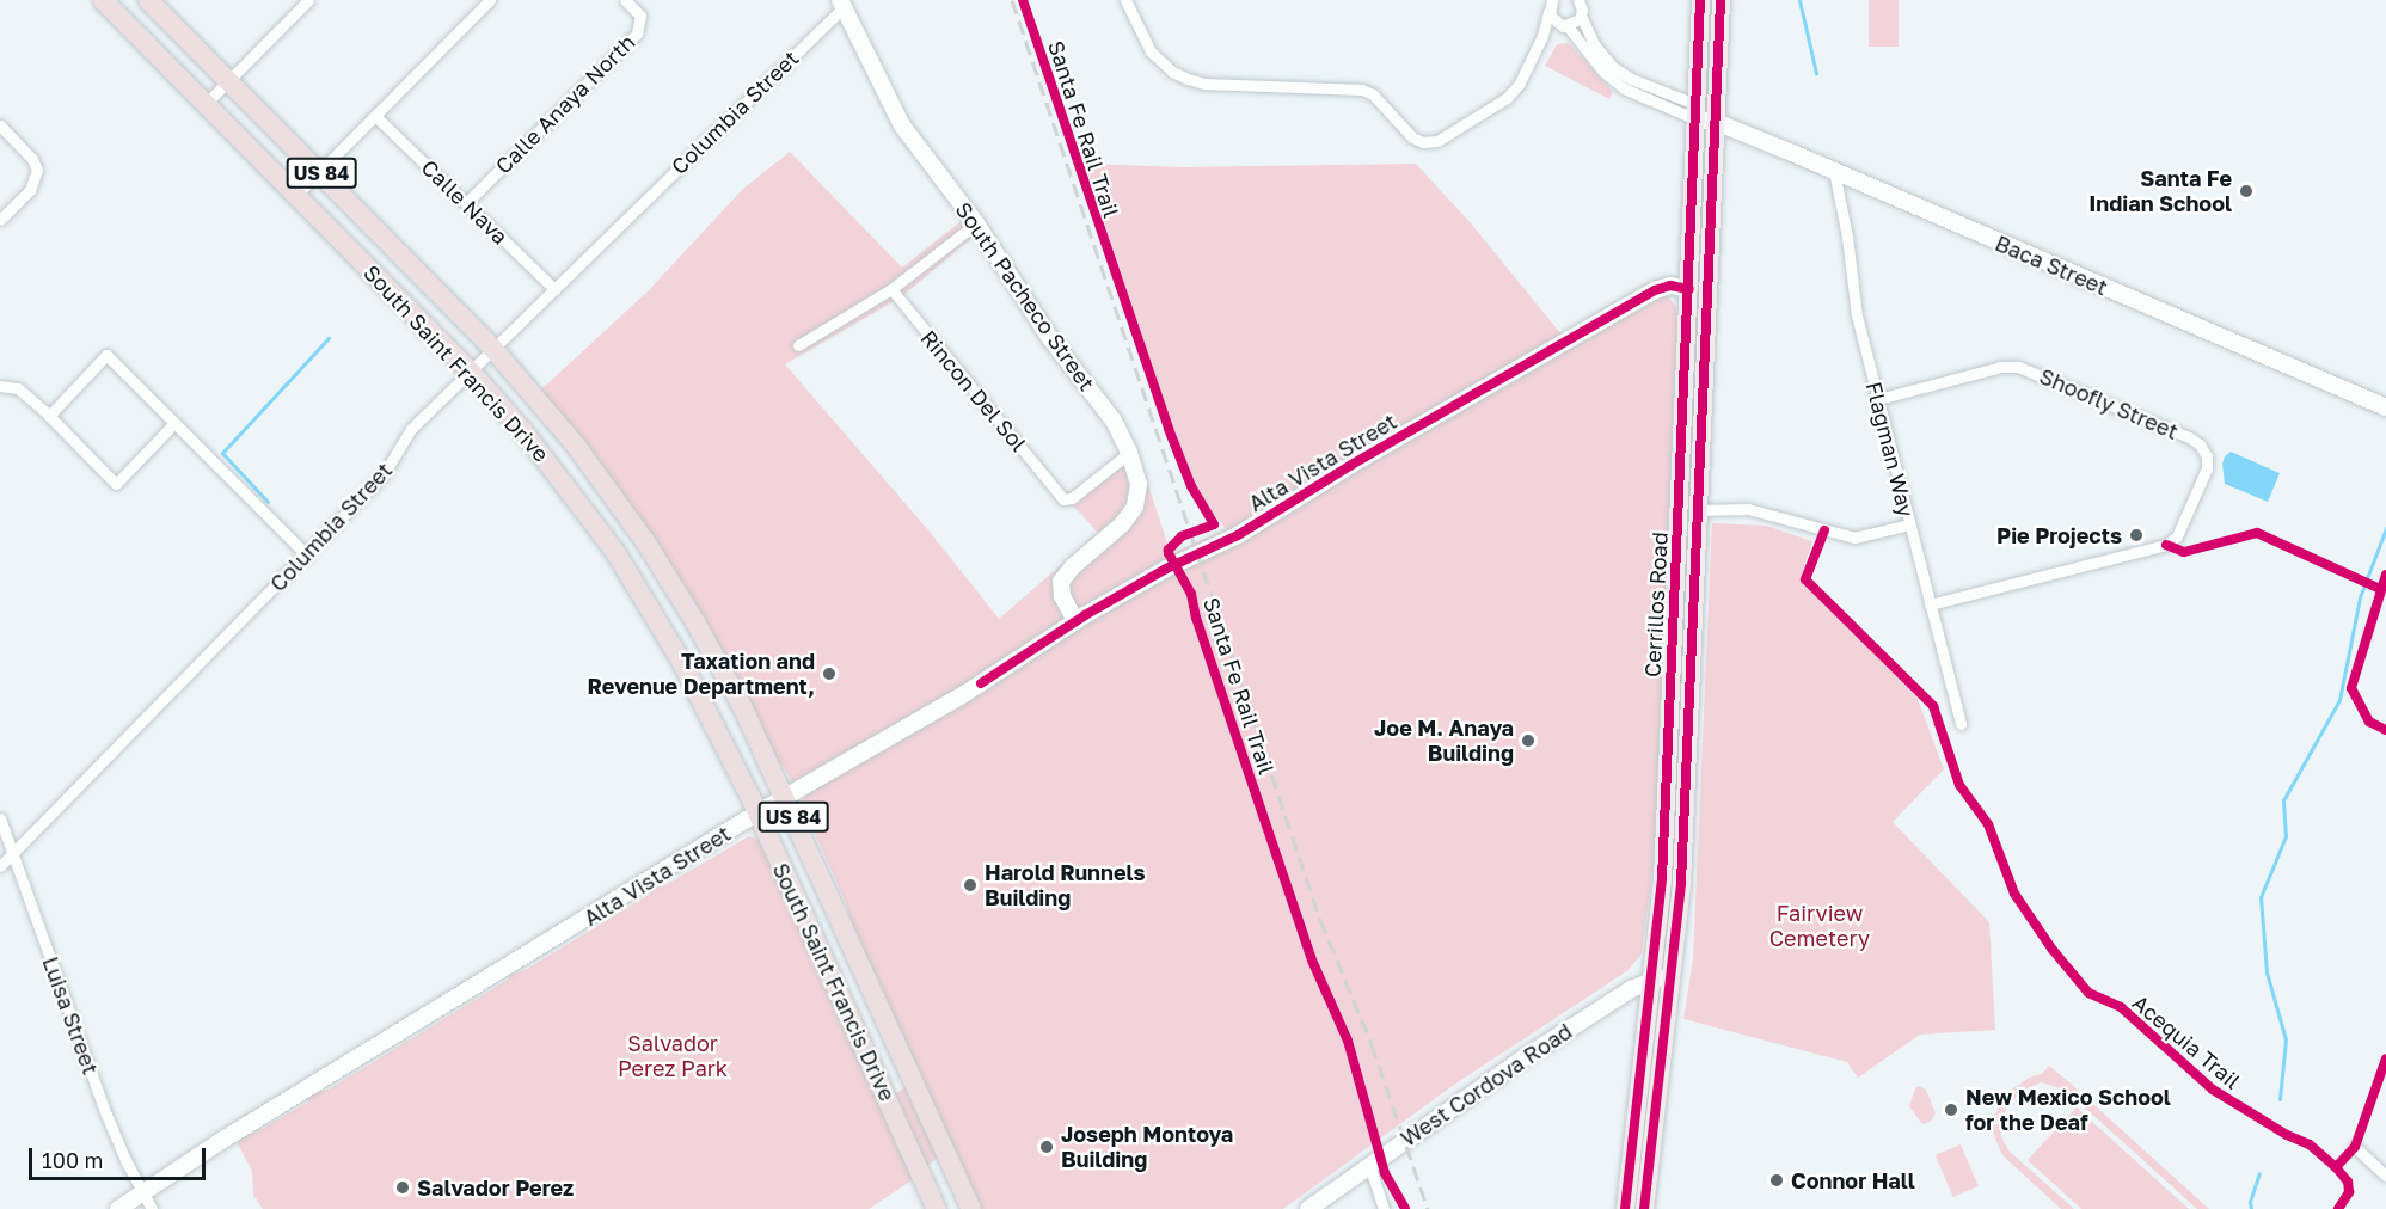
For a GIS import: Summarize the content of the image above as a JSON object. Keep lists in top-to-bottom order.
{
  "streets": {
    "highway": ["US 84", "South Saint Francis Drive"],
    "main road": ["Cerrillos Road"],
    "street": [
      "Calle Anaya North",
      "Columbia Street",
      "Calle Nava",
      "Baca Street",
      "South Pacheco Street",
      "Rincon Del Sol",
      "Shoofly Street",
      "Flagman Way",
      "Alta Vista Street",
      "Luisa Street",
      "West Cordova Road"
    ],
    "cycle path": ["Santa Fe Rail Trail", "Acequia Trail"]
  },
  "crossings": [
    ["Calle Anaya North", "Calle Nava"],
    ["Columbia Street", "Calle Nava"],
    ["Columbia Street", "South Pacheco Street"],
    ["Columbia Street", "South Saint Francis Drive"],
    ["Columbia Street", "Luisa Street"],
    ["Baca Street", "Flagman Way"],
    ["Baca Street", "Cerrillos Road"],
    ["South Pacheco Street", "Rincon Del Sol"],
    ["South Pacheco Street", "Alta Vista Street"],
    ["South Saint Francis Drive", "Alta Vista Street"],
    ["Shoofly Street", "Flagman Way"],
    ["Alta Vista Street", "Cerrillos Road"],
    ["Alta Vista Street", "Luisa Street"],
    ["Cerrillos Road", "West Cordova Road"]
  ],
  "parks": ["Fairview Cemetery", "Salvador Perez Park"],
  "places": [
    "Santa Fe Indian School",
    "Pie Projects",
    "Taxation and Revenue Department,",
    "Joe M. Anaya Building",
    "Harold Runnels Building",
    "New Mexico School for the Deaf",
    "Joseph Montoya Building",
    "Connor Hall",
    "Salvador Perez"
  ],
  "scale_bar": "100 m"
}
